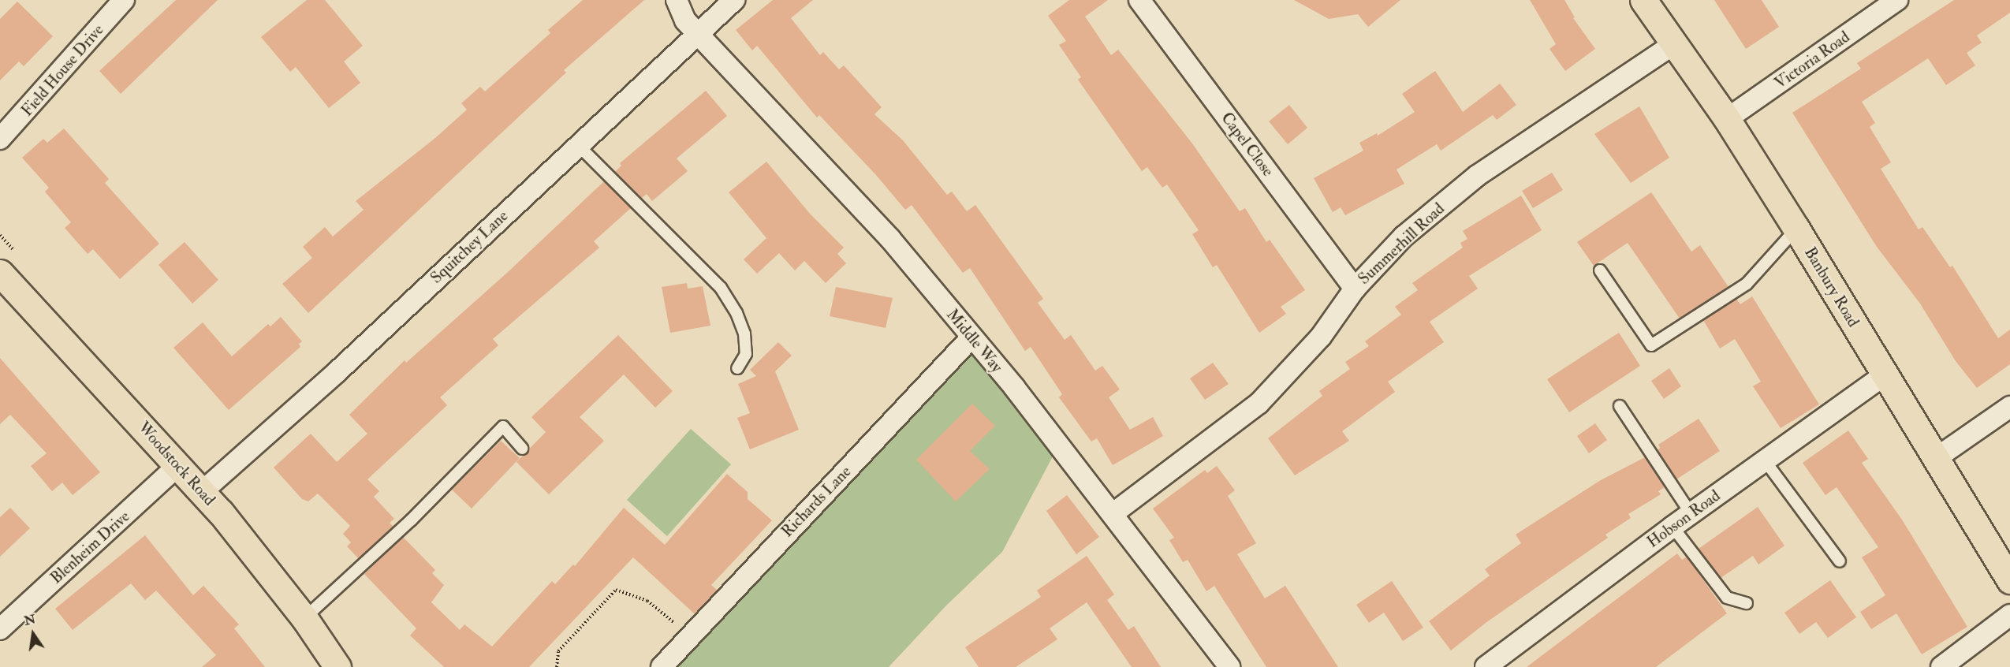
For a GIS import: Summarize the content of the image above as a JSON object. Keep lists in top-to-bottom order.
{
  "streets": {
    "main road": ["Banbury Road", "Woodstock Road"],
    "street": [
      "Victoria Road",
      "Field House Drive",
      "Capel Close",
      "Summerhill Road",
      "Squitchey Lane",
      "Middle Way",
      "Richards Lane",
      "Hobson Road",
      "Blenheim Drive"
    ]
  },
  "crossings": [
    ["Victoria Road", "Banbury Road"],
    ["Capel Close", "Summerhill Road"],
    ["Summerhill Road", "Banbury Road"],
    ["Summerhill Road", "Middle Way"],
    ["Squitchey Lane", "Middle Way"],
    ["Squitchey Lane", "Woodstock Road"],
    ["Banbury Road", "Hobson Road"],
    ["Middle Way", "Richards Lane"],
    ["Woodstock Road", "Blenheim Drive"]
  ],
  "north": "top"
}
